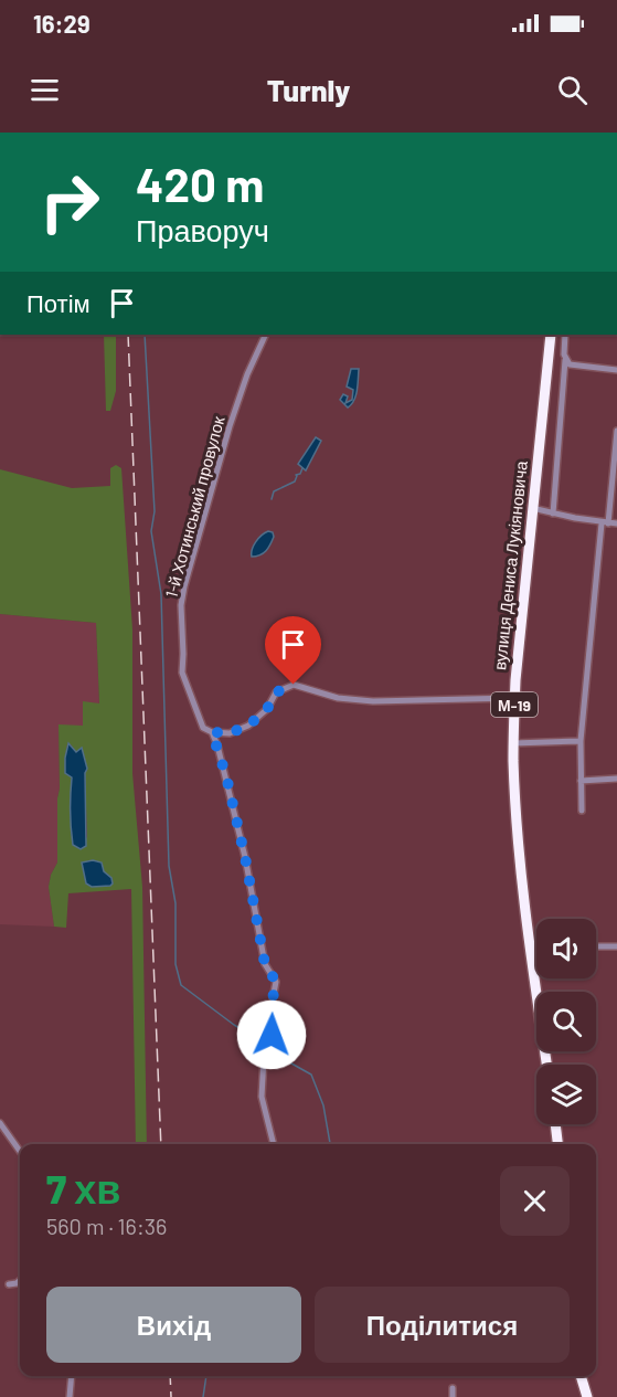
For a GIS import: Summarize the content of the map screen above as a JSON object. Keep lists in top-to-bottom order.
{
  "streets": {
    "highway": ["вулиця Дениса Лукіяновича", "М-19"],
    "street": ["1-й Хотинський провулок"]
  },
  "page": {
    "status": "16:29",
    "header": "Turnly",
    "turn": ["420 m", "Праворуч"],
    "then": "Потім",
    "heading": ["7 хв", "560 m · 16:36"],
    "buttons": ["Вихід", "Поділитися"]
  }
}
